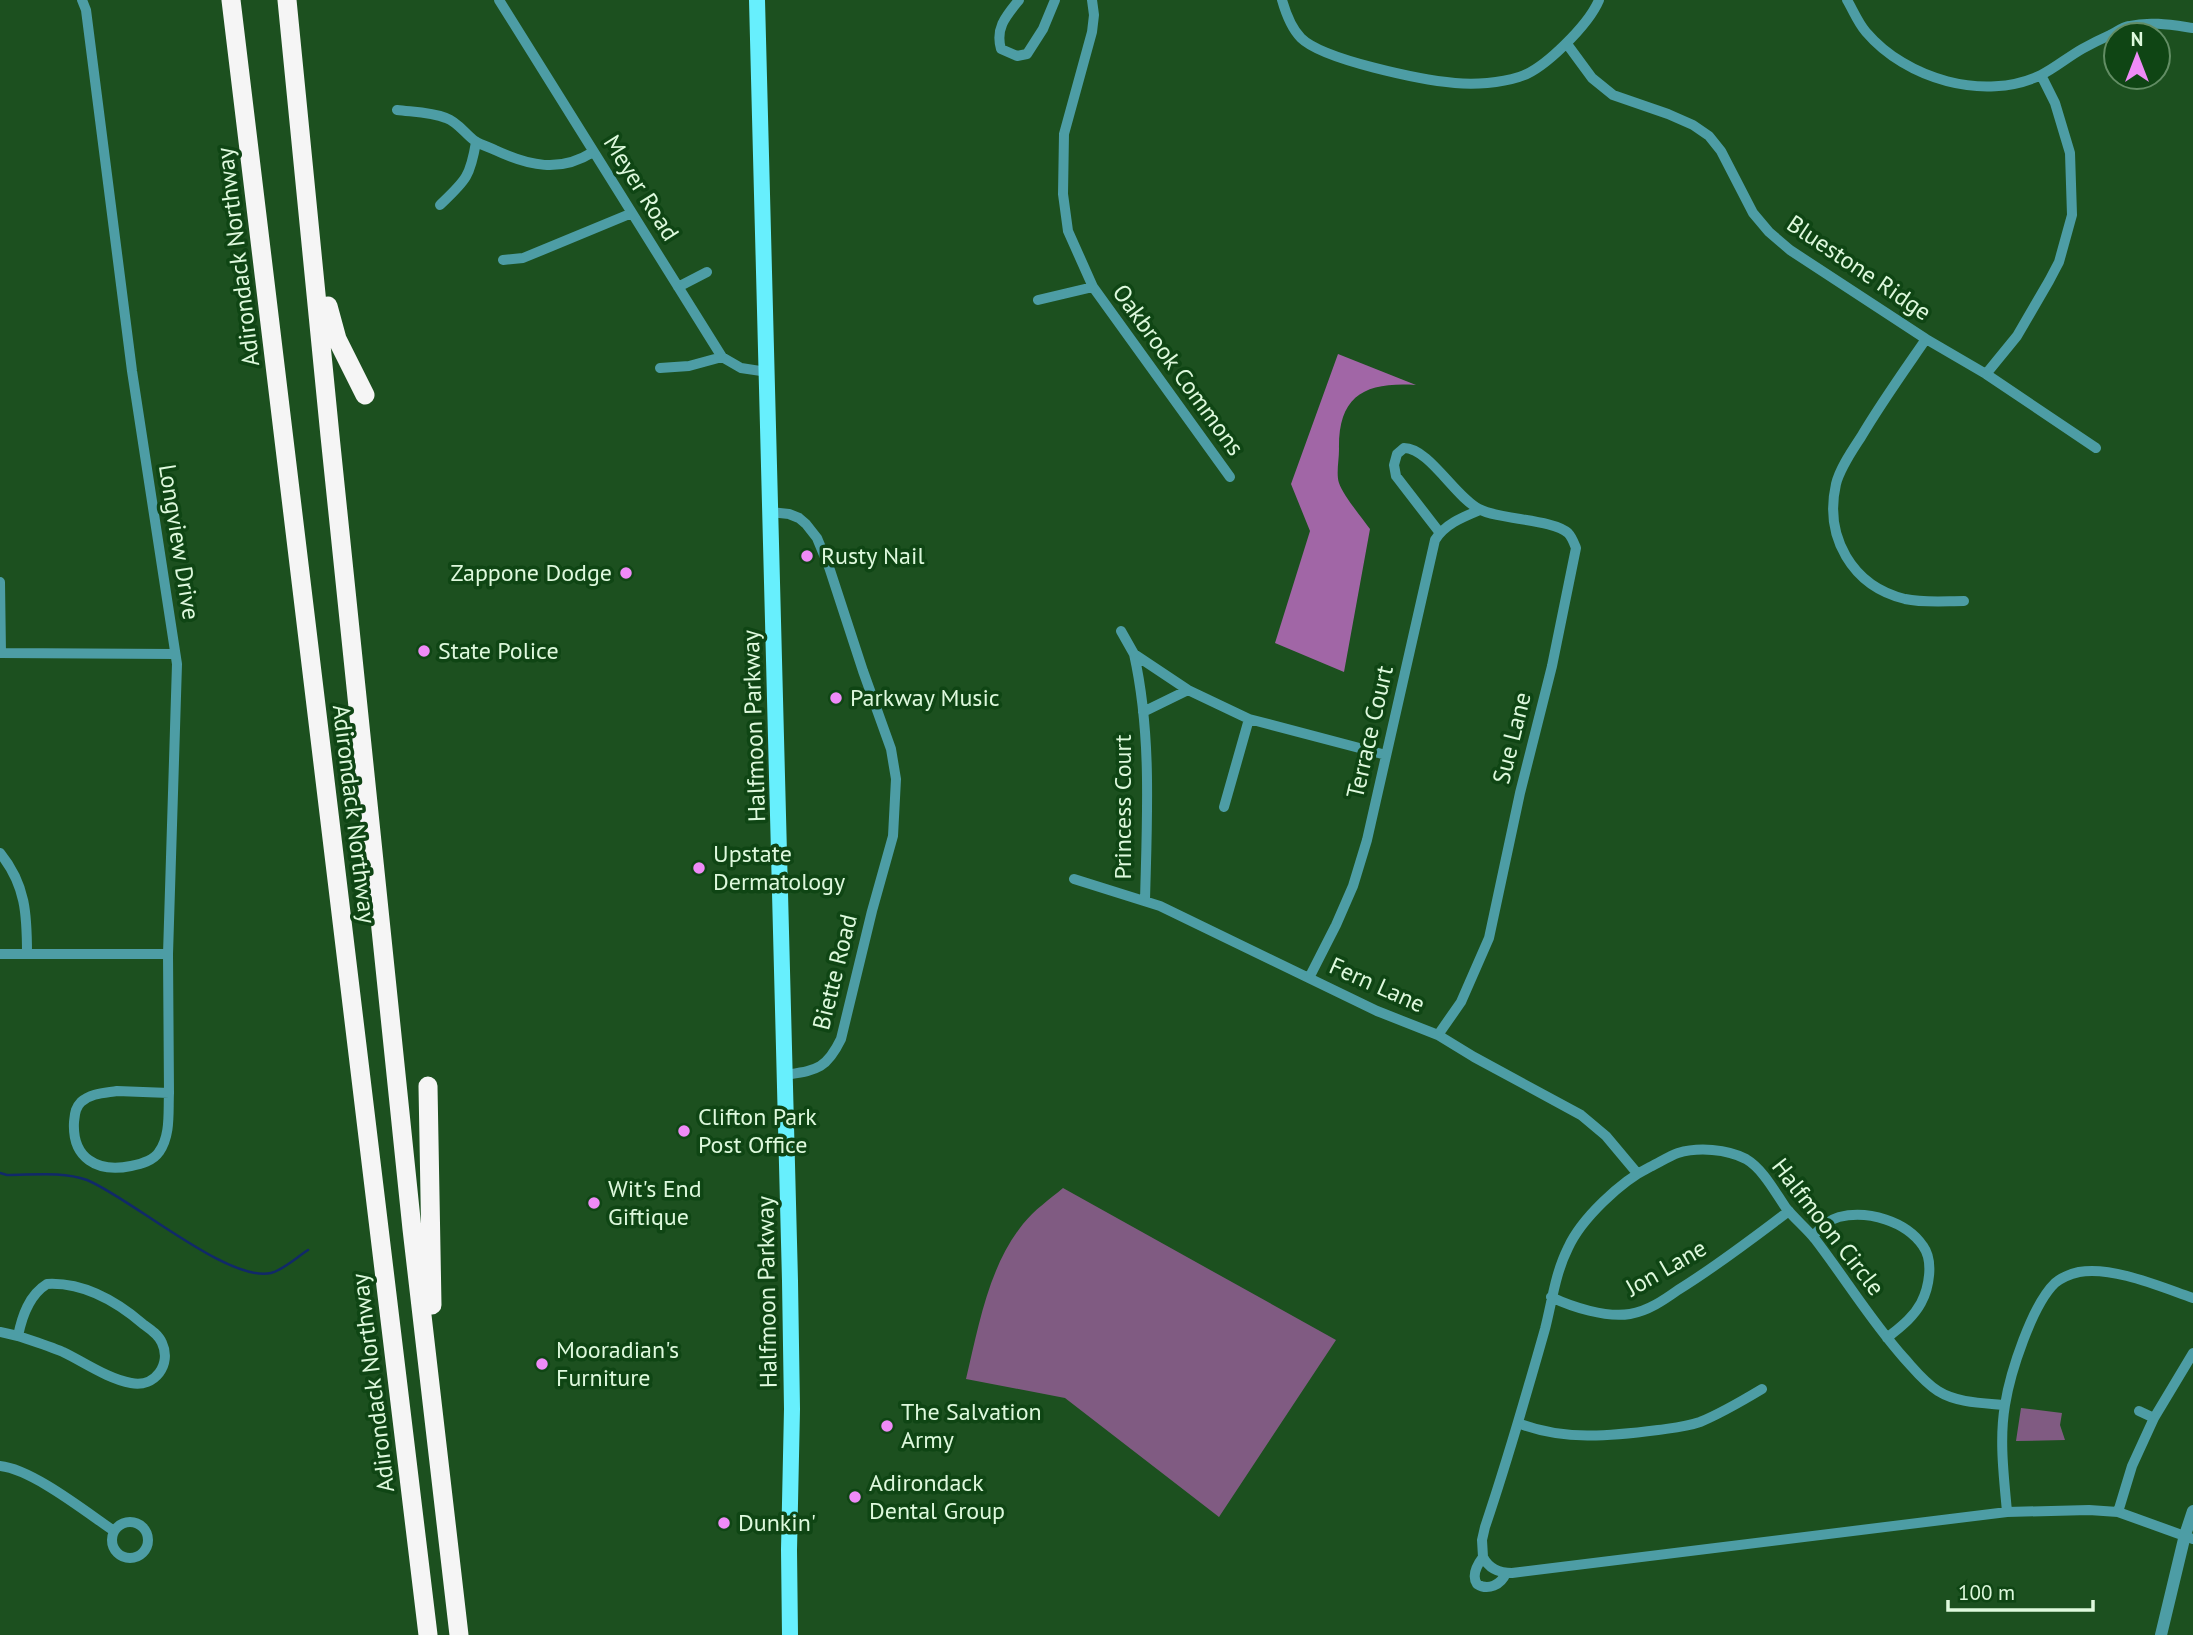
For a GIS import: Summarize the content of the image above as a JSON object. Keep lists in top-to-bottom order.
{
  "streets": {
    "highway": ["Adirondack Northway"],
    "main road": ["Halfmoon Parkway"],
    "street": [
      "Meyer Road",
      "Bluestone Ridge",
      "Oakbrook Commons",
      "Longview Drive",
      "Terrace Court",
      "Sue Lane",
      "Princess Court",
      "Biette Road",
      "Fern Lane",
      "Halfmoon Circle",
      "Jon Lane"
    ]
  },
  "crossings": [
    ["Halfmoon Parkway", "Biette Road"],
    ["Terrace Court", "Princess Court"],
    ["Terrace Court", "Fern Lane"],
    ["Sue Lane", "Fern Lane"],
    ["Princess Court", "Fern Lane"],
    ["Fern Lane", "Halfmoon Circle"],
    ["Halfmoon Circle", "Jon Lane"]
  ],
  "places": [
    "Rusty Nail",
    "Zappone Dodge",
    "State Police",
    "Parkway Music",
    "Upstate Dermatology",
    "Clifton Park Post Office",
    "Wit's End Giftique",
    "Mooradian's Furniture",
    "The Salvation Army",
    "Adirondack Dental Group",
    "Dunkin'"
  ],
  "scale_bar": "100 m",
  "north": "top"
}
